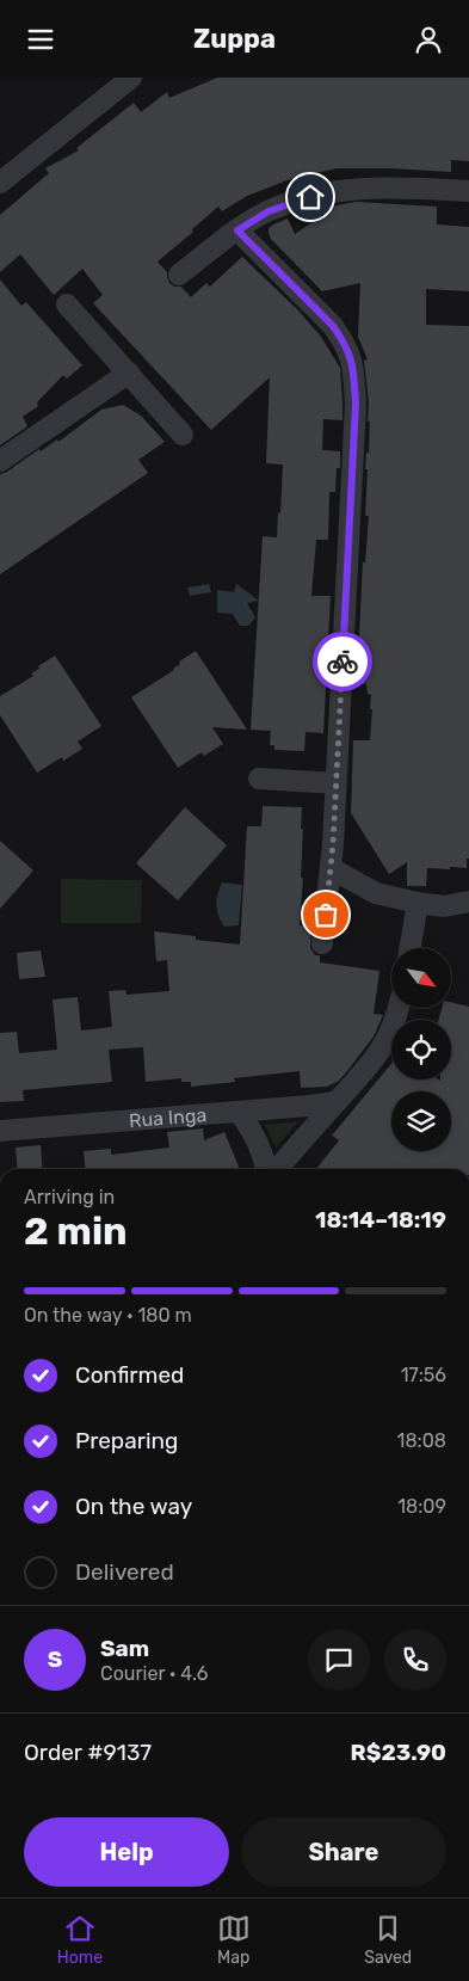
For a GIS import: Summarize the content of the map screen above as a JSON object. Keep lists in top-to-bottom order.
{
  "streets": {
    "street": ["Rua Inga"]
  },
  "north": "bottom right",
  "page": {
    "header": "Zuppa",
    "heading": ["2 min", "Arriving in", "18:14–18:19"],
    "panel": [
      "Sam",
      "Courier · 4.6",
      "Order #9137",
      "R$23.90"
    ],
    "bar": "On the way · 180 m",
    "list": [
      ["Confirmed", "17:56"],
      ["Preparing", "18:08"],
      ["On the way", "18:09"],
      "Delivered"
    ],
    "round": "S",
    "buttons": ["Help", "Share"],
    "tabs": ["Home", "Map", "Saved"]
  }
}
